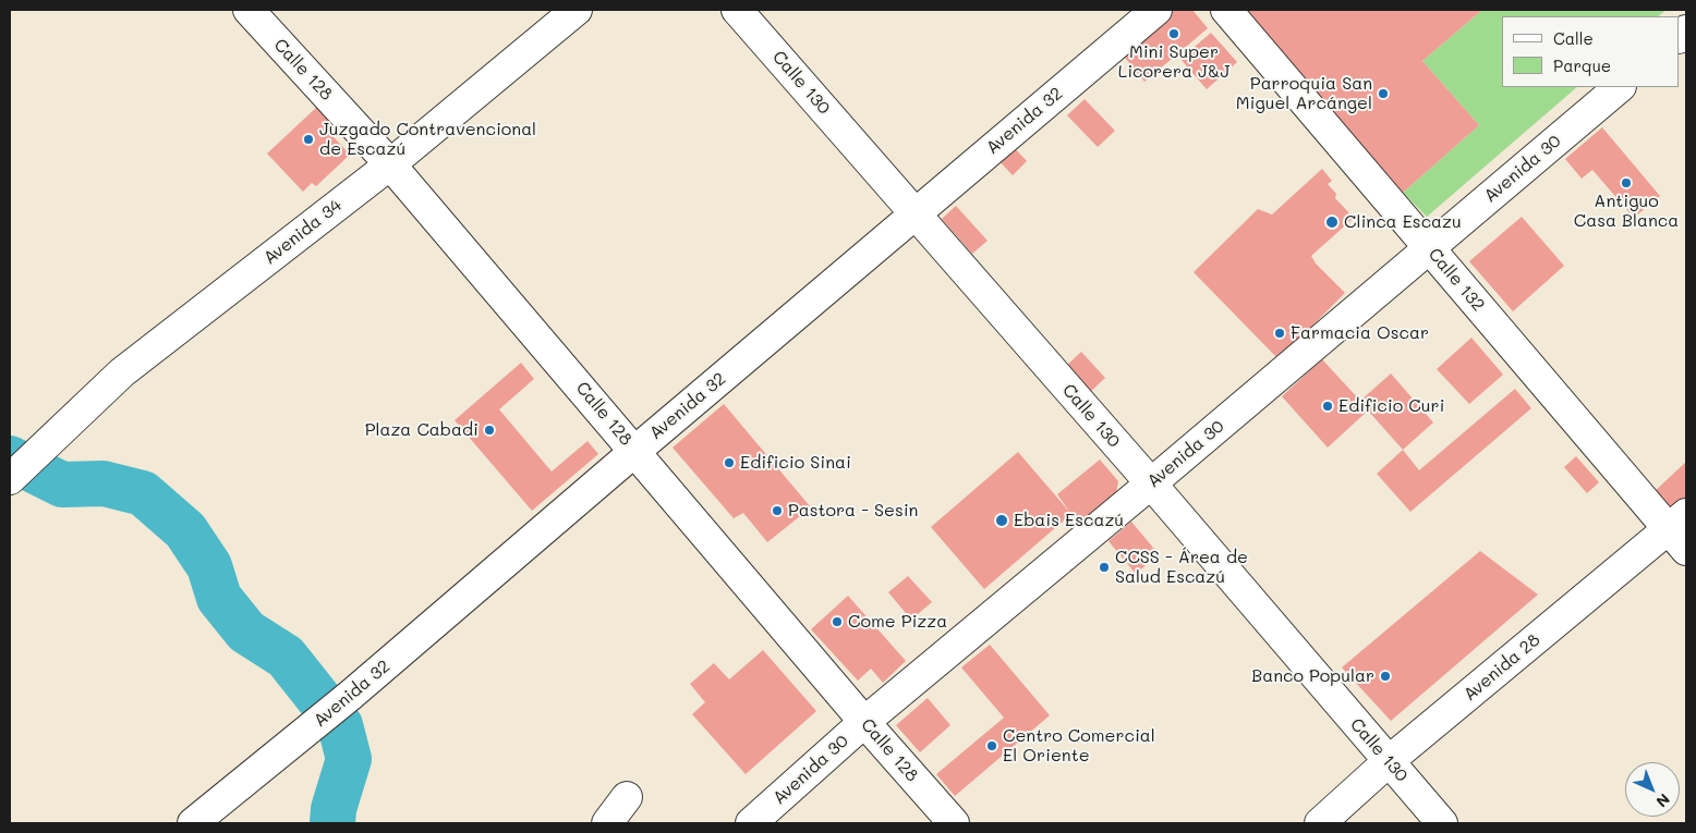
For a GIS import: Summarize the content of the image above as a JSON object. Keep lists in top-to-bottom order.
{
  "streets": {
    "street": [
      "Calle 128",
      "Calle 130",
      "Avenida 32",
      "Avenida 30",
      "Avenida 34",
      "Calle 132",
      "Avenida 28"
    ]
  },
  "crossings": [
    ["Calle 128", "Avenida 32"],
    ["Calle 128", "Avenida 30"],
    ["Calle 128", "Avenida 34"],
    ["Calle 130", "Avenida 32"],
    ["Calle 130", "Avenida 30"],
    ["Calle 130", "Avenida 28"],
    ["Avenida 30", "Calle 132"],
    ["Calle 132", "Avenida 28"]
  ],
  "places": [
    "Mini Super Licorera J&J",
    "Parroquia San Miguel Arcángel",
    "Juzgado Contravencional de Escazú",
    "Antiguo Casa Blanca",
    "Clinca Escazu",
    "Farmacia Oscar",
    "Edificio Curi",
    "Plaza Cabadi",
    "Edificio Sinai",
    "Pastora - Sesin",
    "Ebais Escazú",
    "CCSS - Área de Salud Escazú",
    "Come Pizza",
    "Banco Popular",
    "Centro Comercial El Oriente"
  ],
  "legend": ["Calle", "Parque"],
  "north": "bottom right"
}
